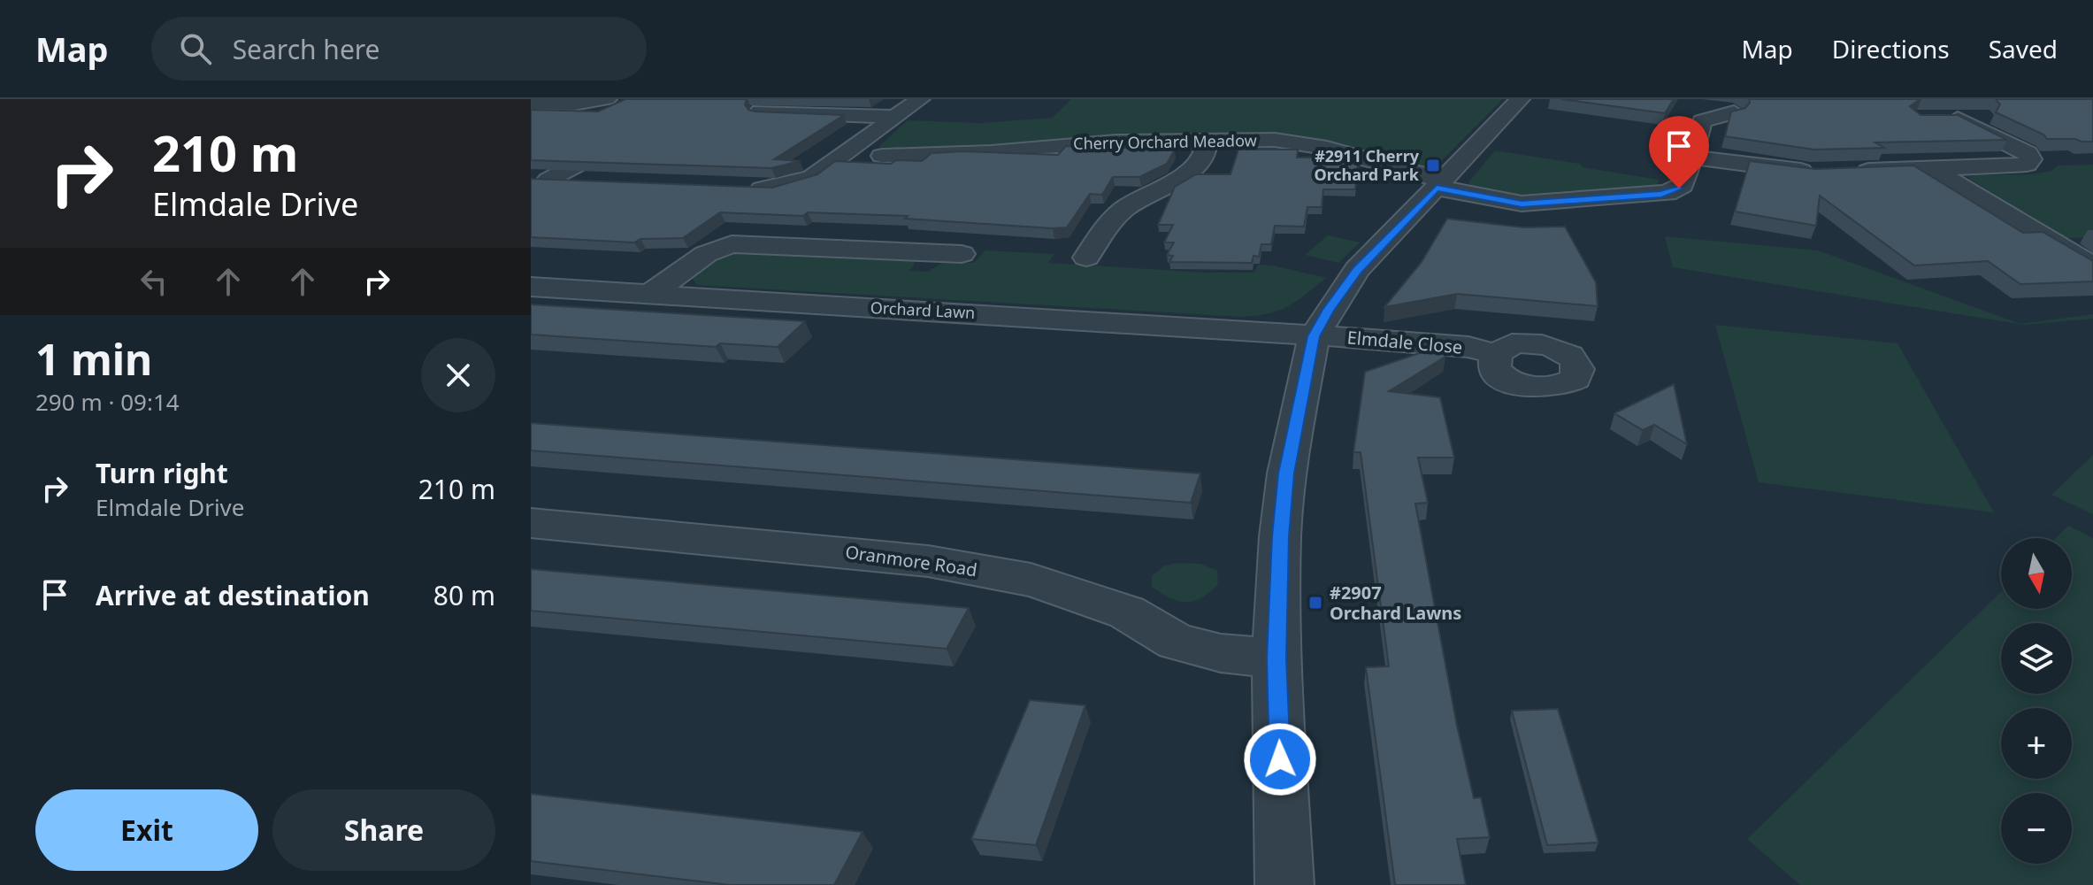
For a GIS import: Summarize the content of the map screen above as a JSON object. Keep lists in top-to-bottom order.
{
  "streets": {
    "street": [
      "Cherry Orchard Meadow",
      "Orchard Lawn",
      "Elmdale Close",
      "Oranmore Road"
    ]
  },
  "crossings": [
    ["Orchard Lawn", "Elmdale Close"]
  ],
  "places": {
    "transit": ["#2911 Cherry Orchard Park", "#2907 Orchard Lawns"]
  },
  "north": "bottom",
  "page": {
    "header": "Map",
    "search": "Search here",
    "nav": ["Map", "Directions", "Saved"],
    "turn": ["210 m", "Elmdale Drive"],
    "heading": ["1 min", "290 m · 09:14"],
    "list": [
      {
        "name": "Turn right",
        "note": "Elmdale Drive",
        "value": "210 m"
      },
      {
        "name": "Arrive at destination",
        "value": "80 m"
      }
    ],
    "map_buttons": ["+", "−"],
    "buttons": ["Exit", "Share"]
  }
}
